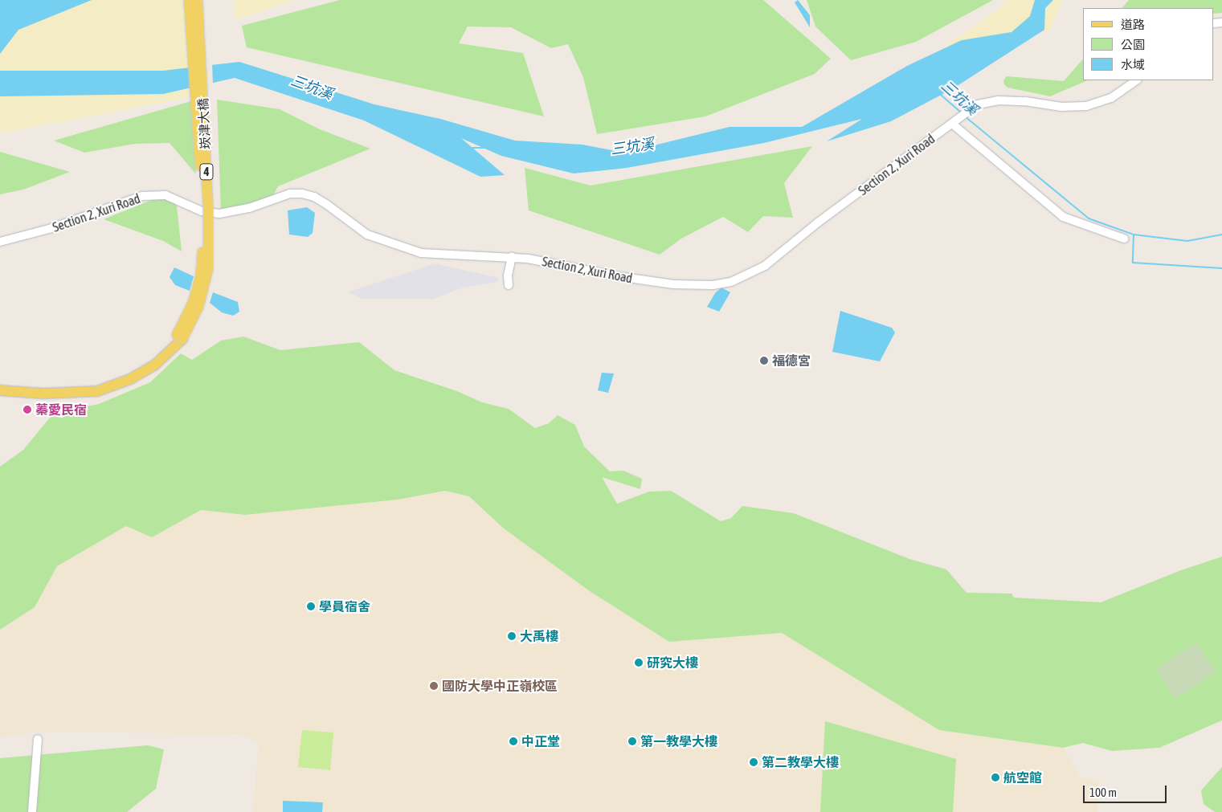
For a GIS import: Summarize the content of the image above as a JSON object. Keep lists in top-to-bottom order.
{
  "streets": {
    "main road": ["崁津大橋", "4"],
    "street": ["Section 2, Xuri Road"]
  },
  "crossings": [
    ["崁津大橋", "4"]
  ],
  "water": ["三坑溪"],
  "places": [
    "福德宮",
    "蓁愛民宿",
    "學員宿舍",
    "大禹樓",
    "研究大樓",
    "國防大學中正嶺校區",
    "中正堂",
    "第一教學大樓",
    "第二教學大樓",
    "航空館"
  ],
  "legend": ["道路", "公園", "水域"],
  "scale_bar": "100 m"
}
